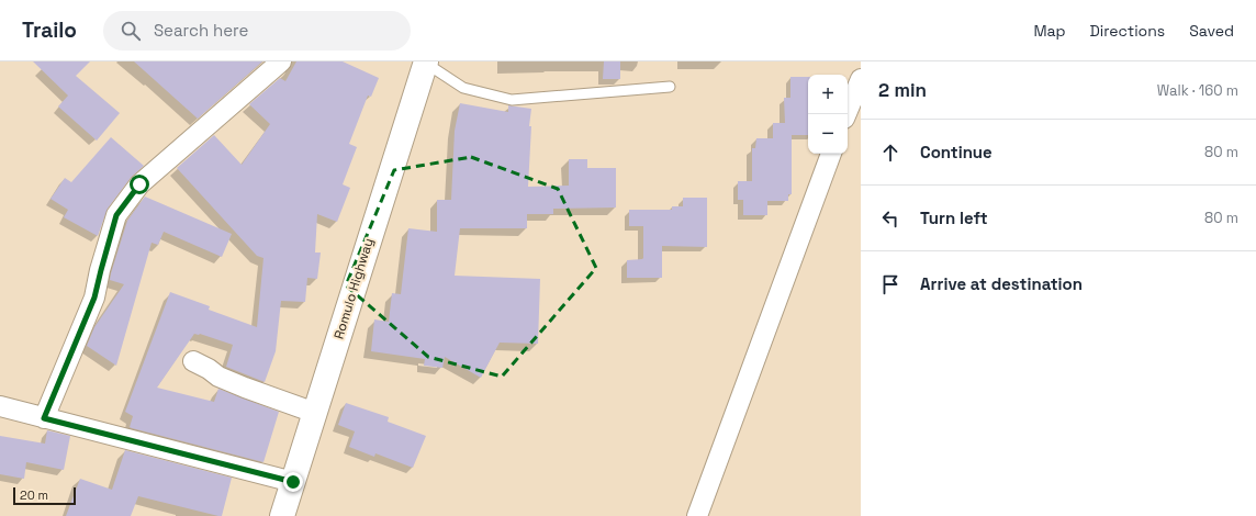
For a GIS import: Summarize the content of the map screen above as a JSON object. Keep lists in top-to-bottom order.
{
  "streets": {
    "highway": ["Romulo Highway"]
  },
  "scale_bar": "20 m",
  "page": {
    "header": "Trailo",
    "search": "Search here",
    "nav": ["Map", "Directions", "Saved"],
    "heading": ["2 min", "Walk · 160 m"],
    "map_buttons": ["+", "−"],
    "list": [
      ["Continue", "80 m"],
      ["Turn left", "80 m"],
      "Arrive at destination"
    ],
    "scale": "20 m"
  }
}
